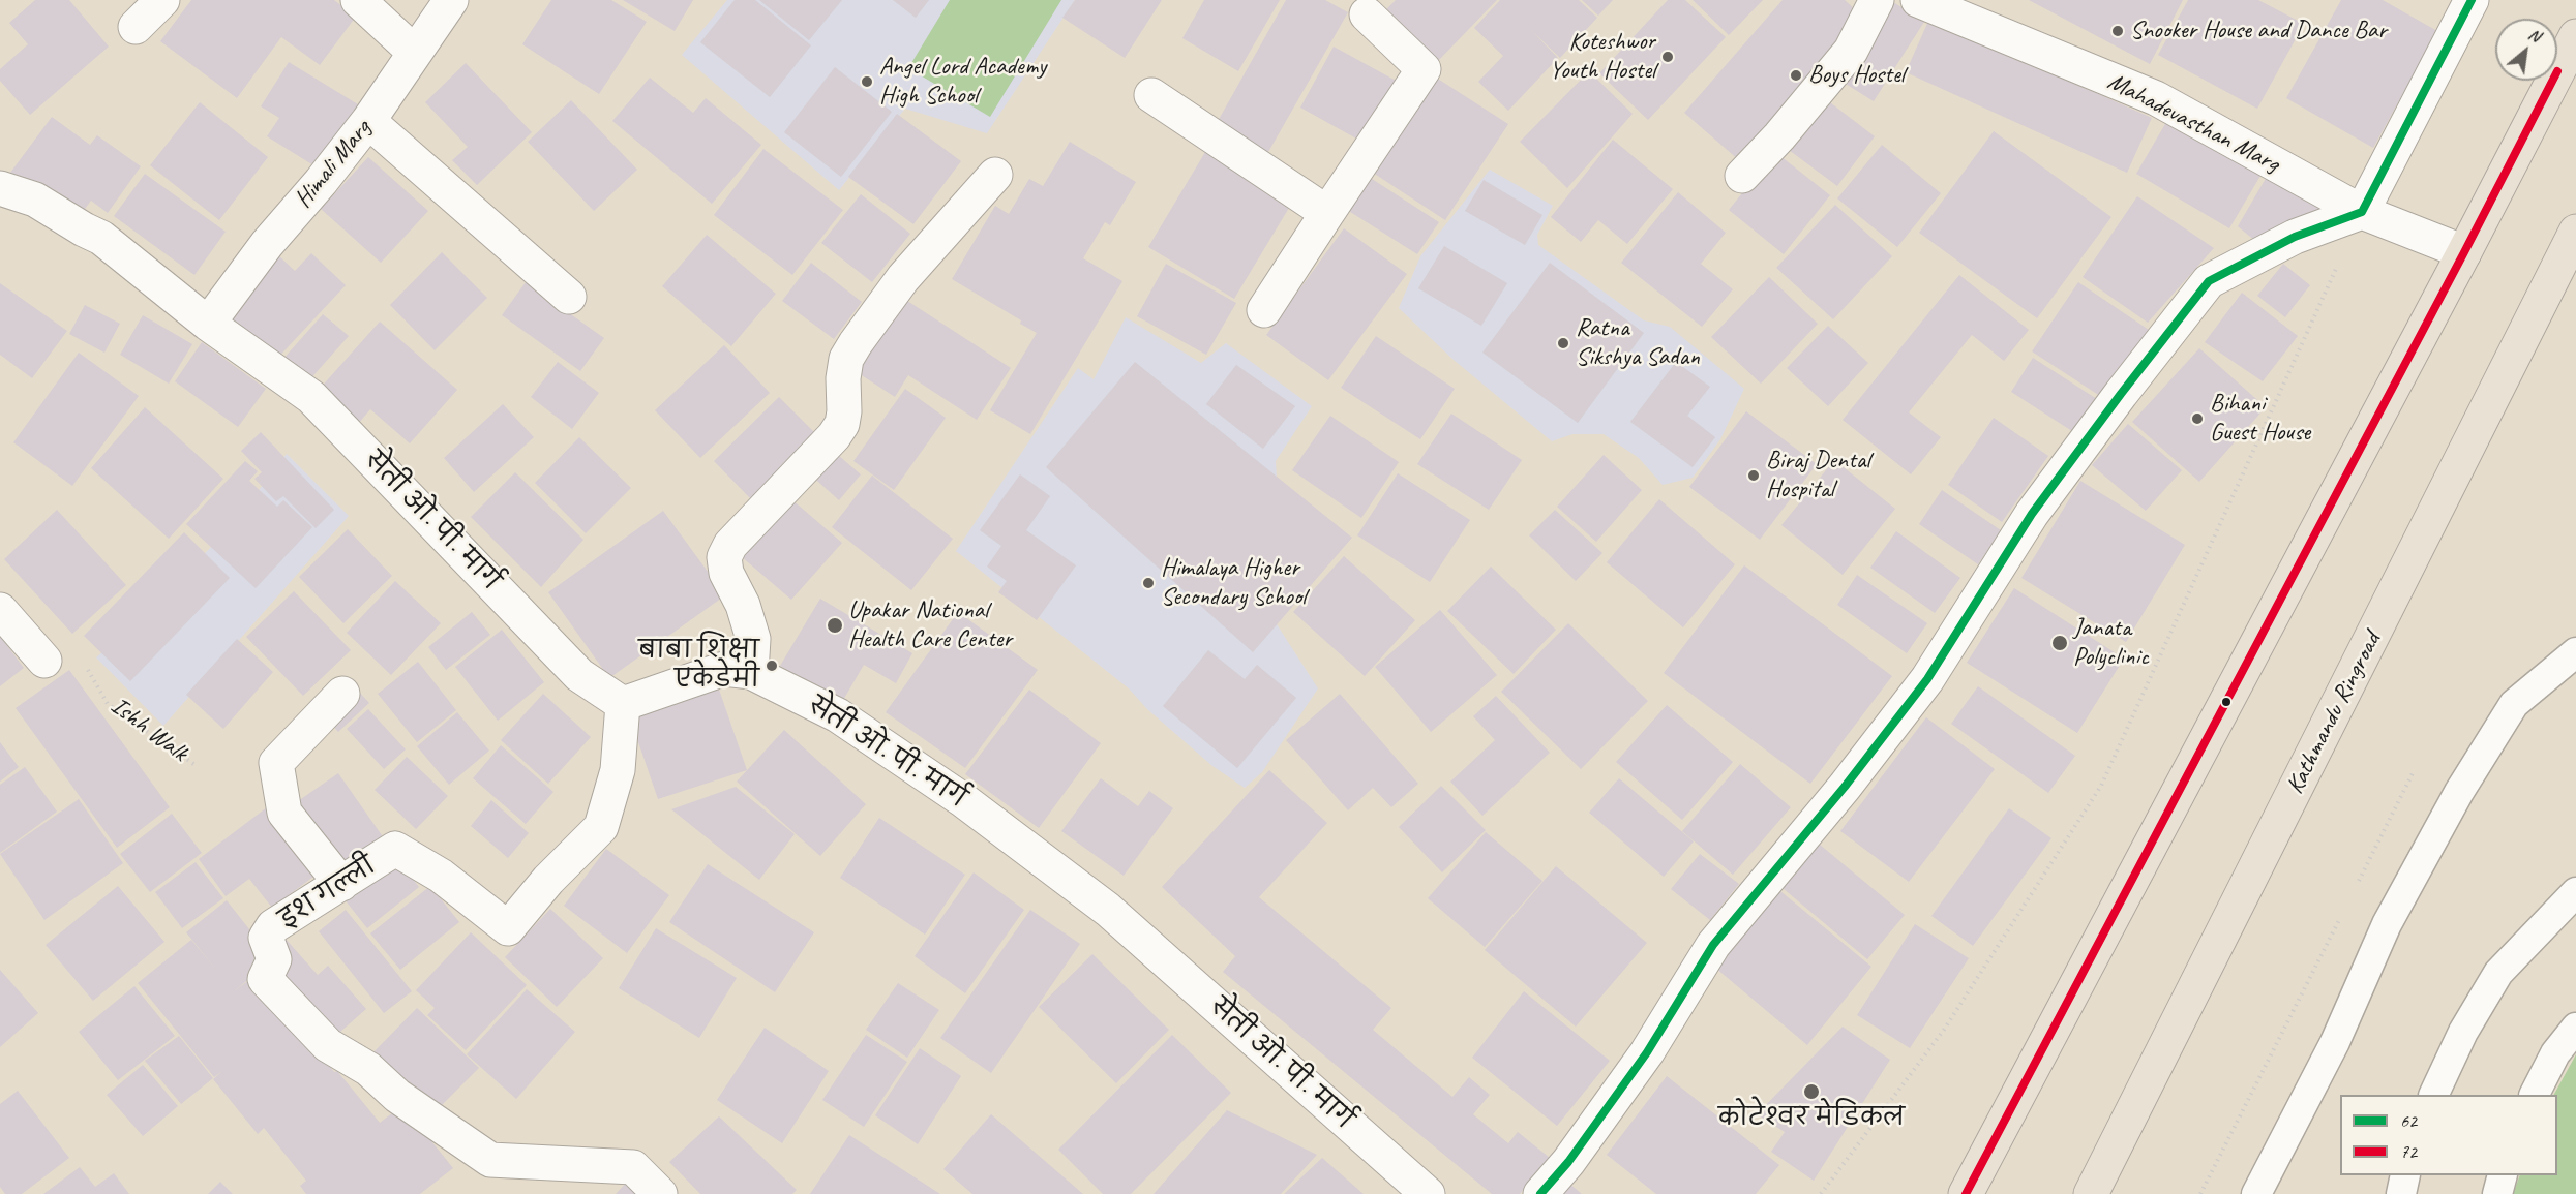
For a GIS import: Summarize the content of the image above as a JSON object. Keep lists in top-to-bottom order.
{
  "streets": {
    "highway": ["Kathmandu Ringroad"],
    "street": [
      "Mahadevasthan Marg",
      "Himali Marg",
      "सेती ओ. पी. मार्ग",
      "इश गल्ली"
    ],
    "path": ["Ishh Walk"]
  },
  "crossings": [
    ["Himali Marg", "सेती ओ. पी. मार्ग"],
    ["सेती ओ. पी. मार्ग", "इश गल्ली"]
  ],
  "places": [
    "Snooker House and Dance Bar",
    "Koteshwor Youth Hostel",
    "Boys Hostel",
    "Angel Lord Academy High School",
    "Ratna Sikshya Sadan",
    "Bihani Guest House",
    "Biraj Dental Hospital",
    "Himalaya Higher Secondary School",
    "Upakar National Health Care Center",
    "Janata Polyclinic",
    "बाबा शिक्षा एकेडेमी",
    "कोटेश्वर मेडिकल"
  ],
  "lines": ["transit line 62", "transit line 72"],
  "legend": ["62", "72"],
  "north": "top right"
}
